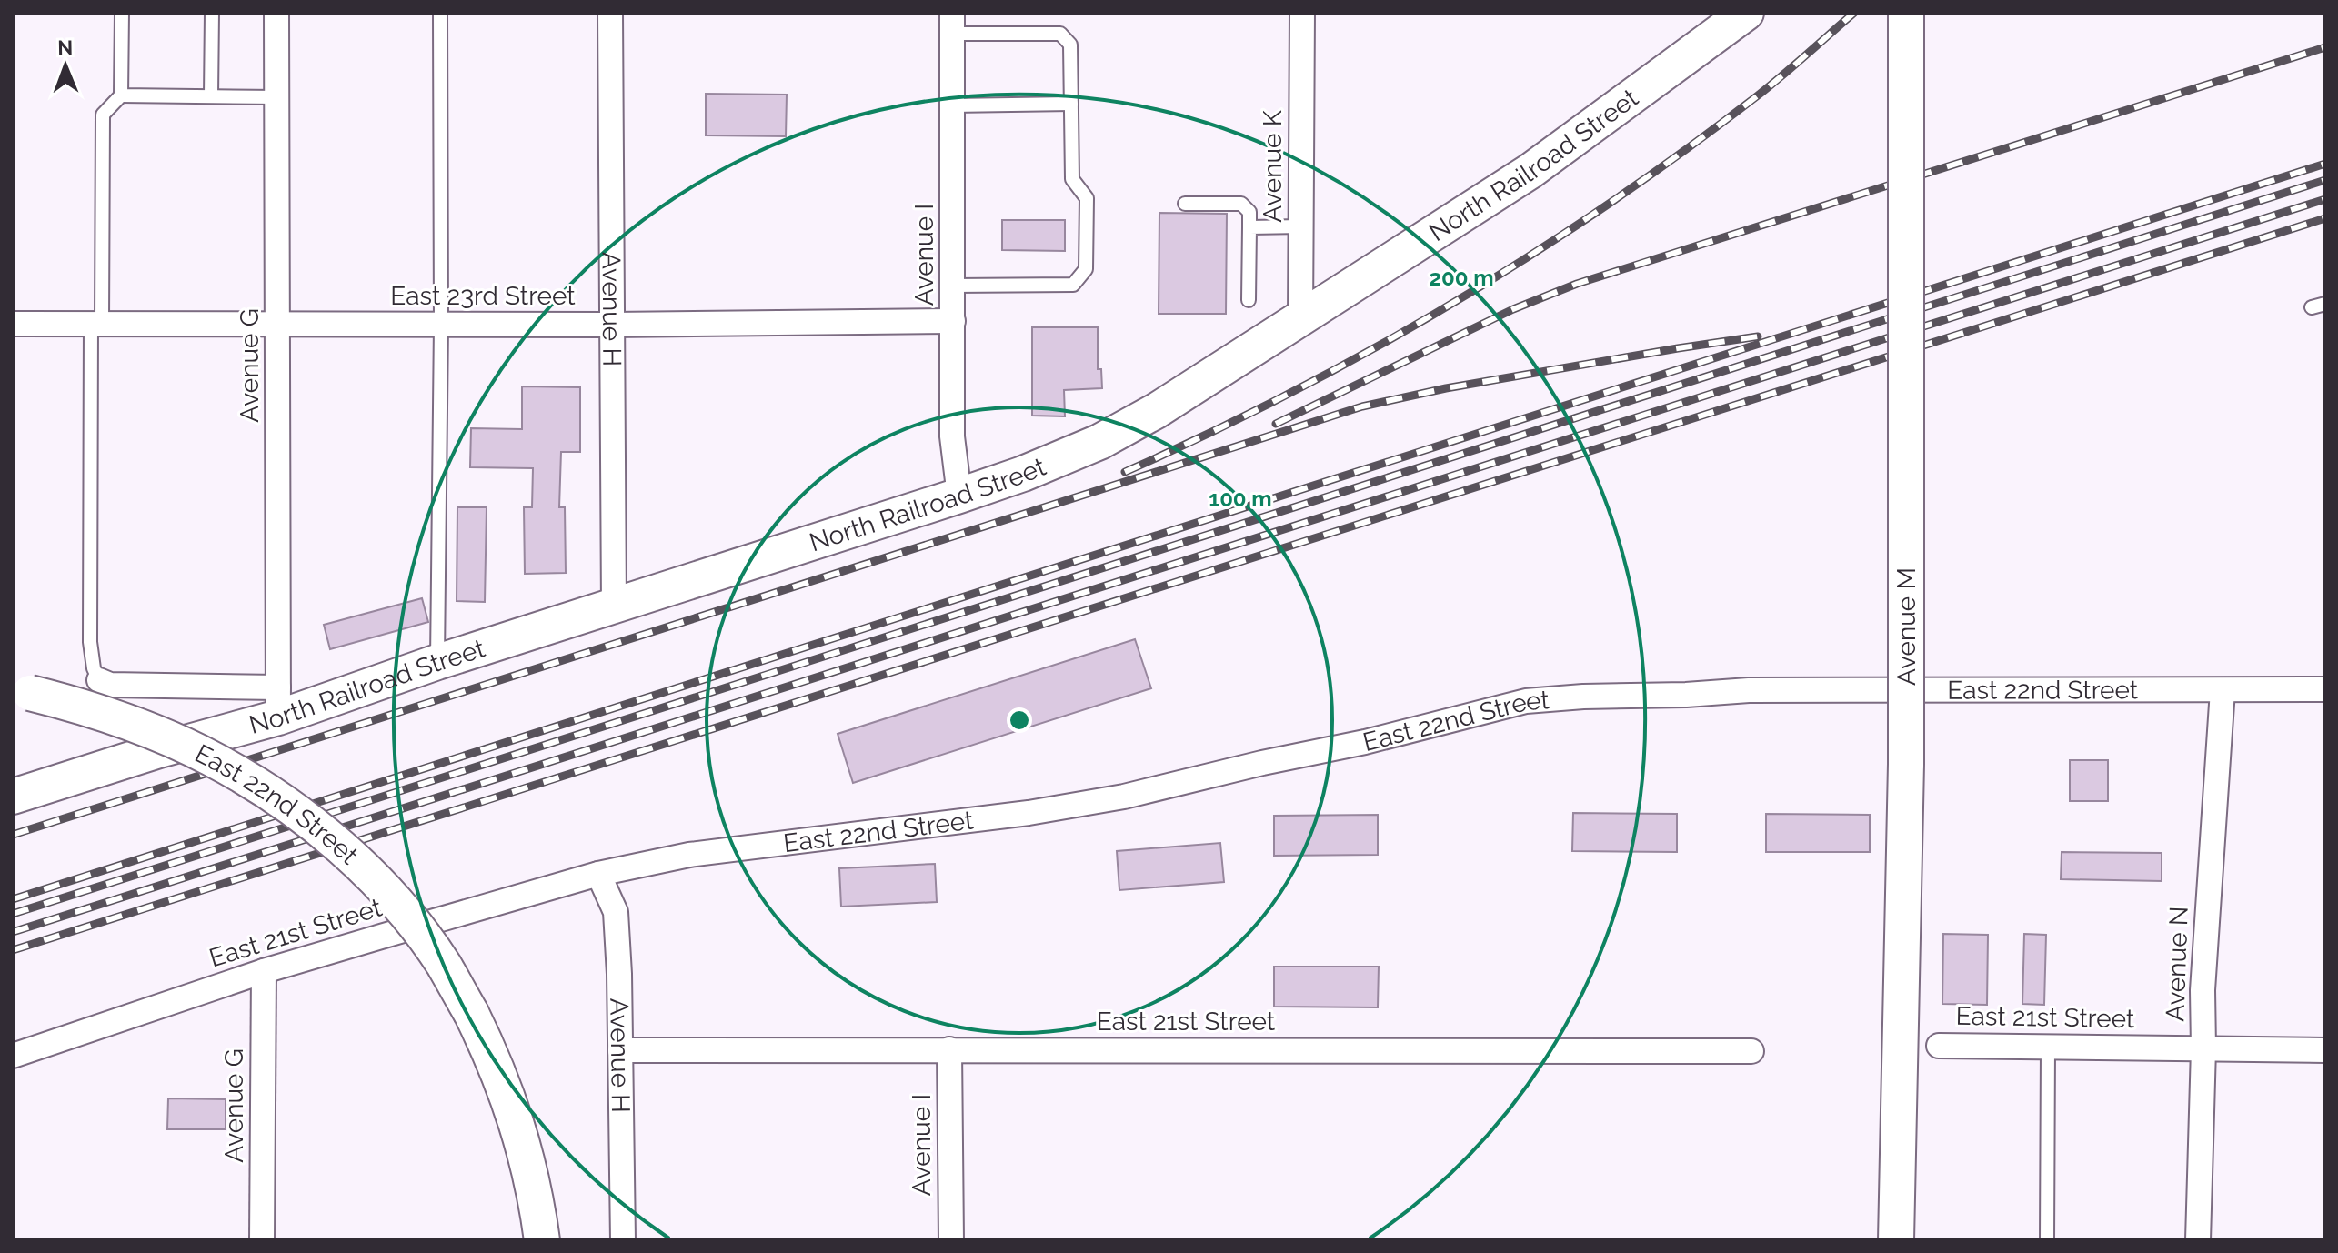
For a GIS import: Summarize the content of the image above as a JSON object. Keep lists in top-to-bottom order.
{
  "streets": {
    "main road": ["North Railroad Street", "Avenue M", "East 22nd Street"],
    "street": [
      "Avenue K",
      "Avenue I",
      "East 23rd Street",
      "Avenue H",
      "Avenue G",
      "East 21st Street",
      "Avenue N"
    ]
  },
  "crossings": [
    ["North Railroad Street", "Avenue K"],
    ["North Railroad Street", "Avenue I"],
    ["North Railroad Street", "Avenue H"],
    ["North Railroad Street", "Avenue G"],
    ["Avenue I", "East 23rd Street"],
    ["Avenue I", "East 21st Street"],
    ["East 23rd Street", "Avenue H"],
    ["East 23rd Street", "Avenue G"],
    ["Avenue H", "East 22nd Street"],
    ["Avenue H", "East 21st Street"],
    ["Avenue G", "East 21st Street"],
    ["East 22nd Street", "East 21st Street"],
    ["East 22nd Street", "Avenue N"],
    ["East 21st Street", "Avenue N"]
  ],
  "north": "top",
  "rings": ["200 m", "100 m"]
}
